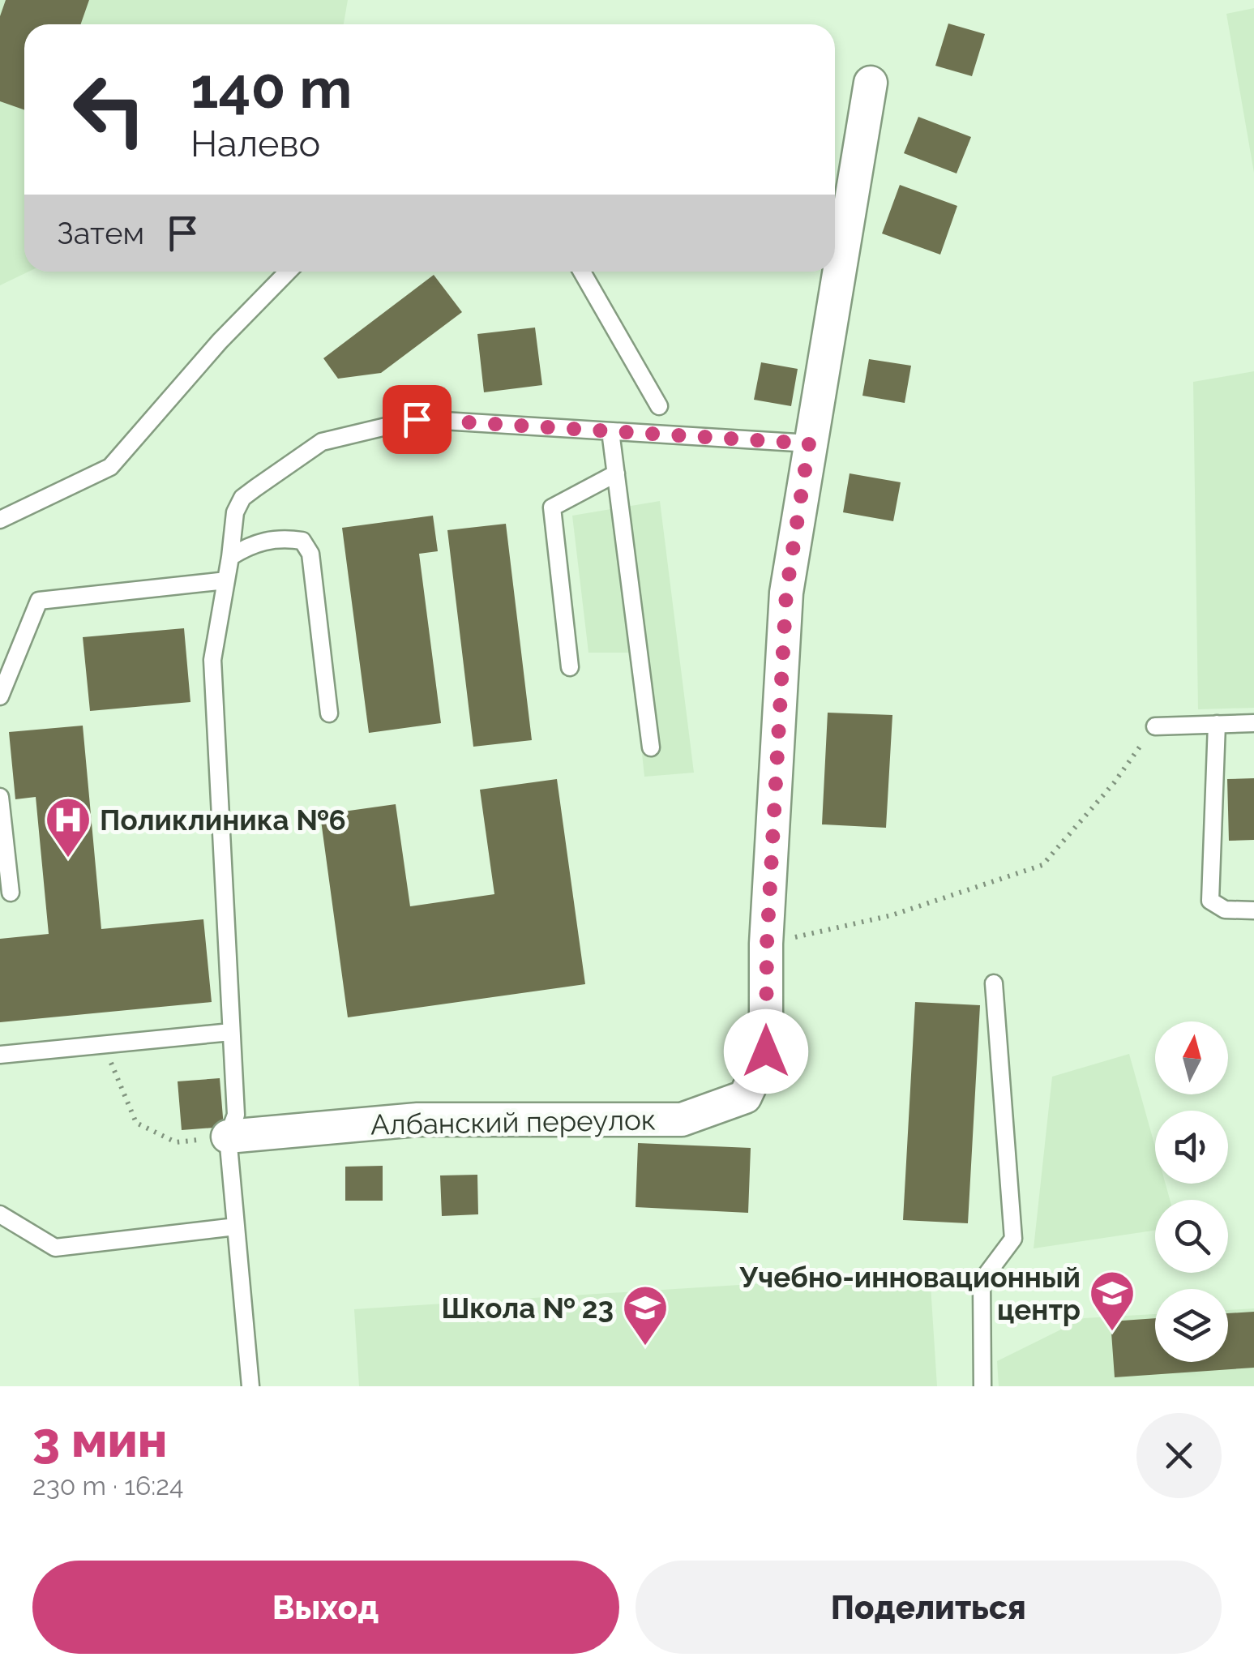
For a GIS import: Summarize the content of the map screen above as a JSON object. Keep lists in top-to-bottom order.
{
  "streets": {
    "street": ["Албанский переулок"]
  },
  "places": {
    "hospital": ["Поликлиника №6"],
    "school or university": ["Учебно-инновационный центр", "Школа № 23"]
  },
  "north": "top",
  "page": {
    "turn": ["140 m", "Налево"],
    "then": "Затем",
    "heading": ["3 мин", "230 m · 16:24"],
    "buttons": ["Выход", "Поделиться"]
  }
}
